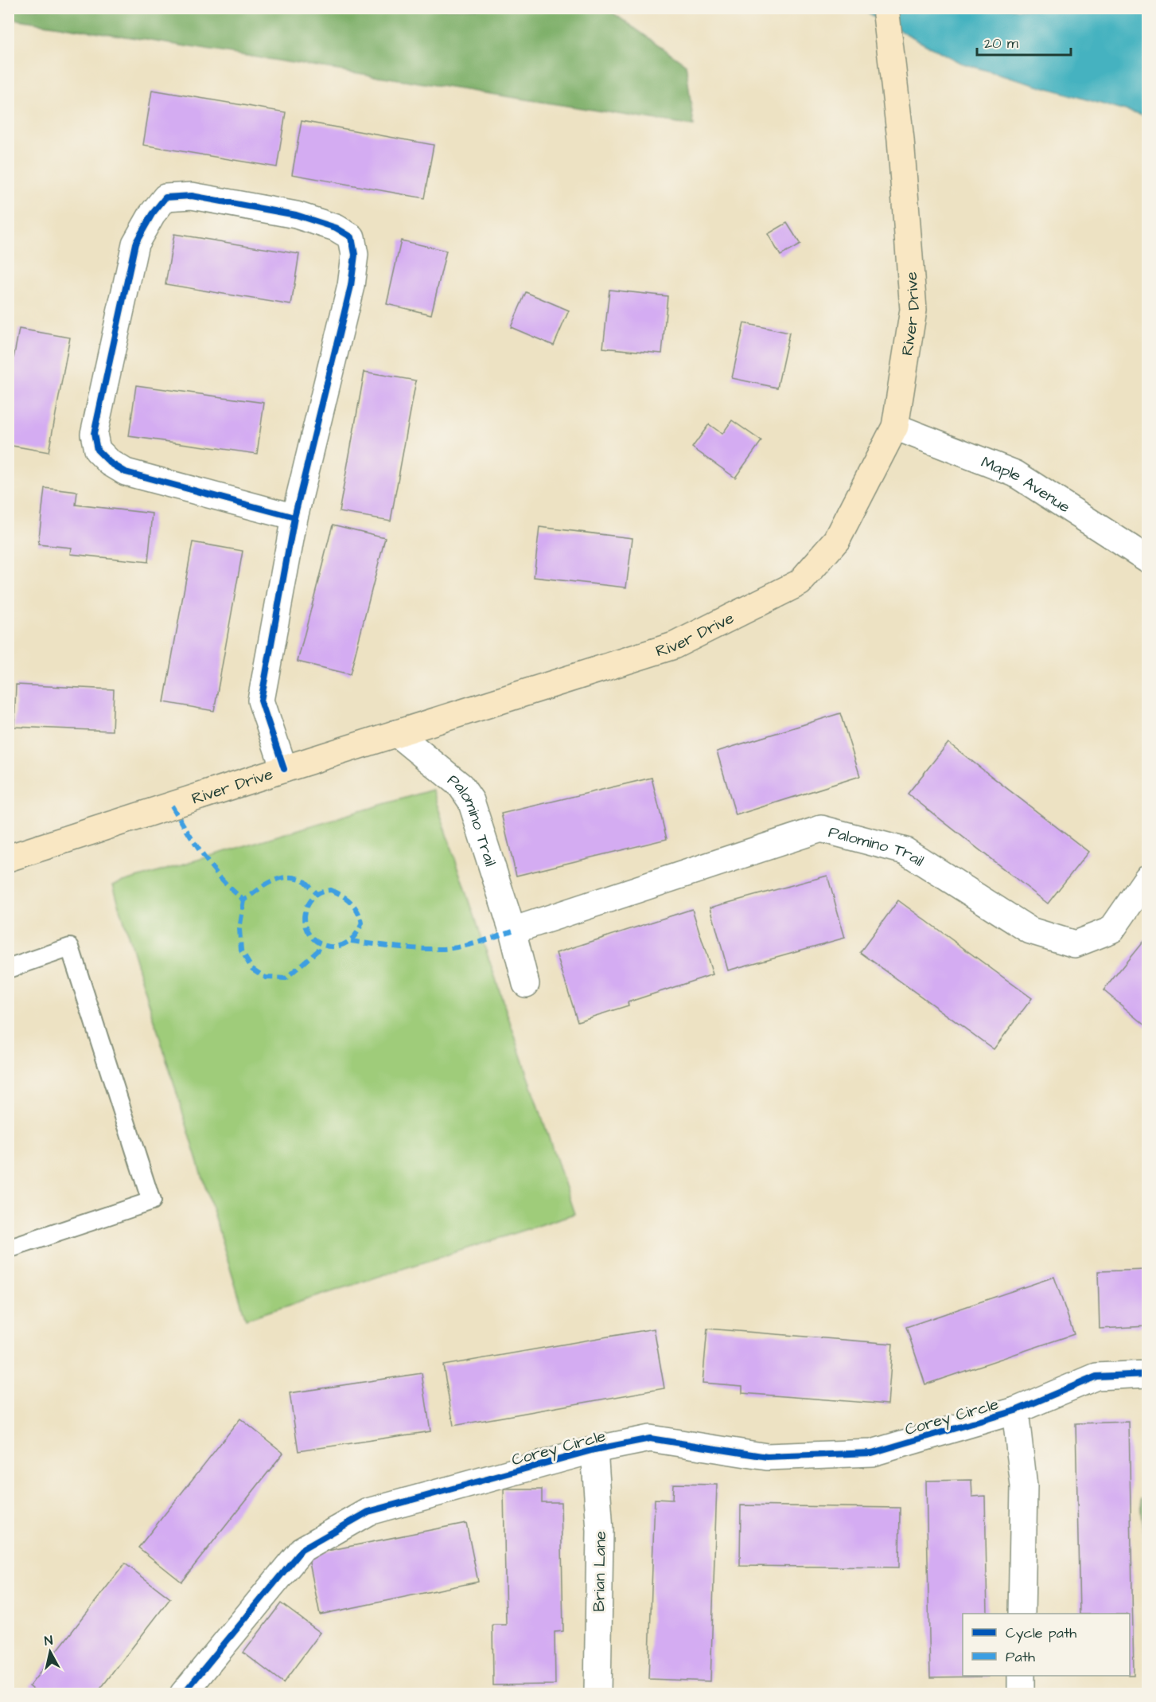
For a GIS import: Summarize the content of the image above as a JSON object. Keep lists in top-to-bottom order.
{
  "streets": {
    "main road": ["River Drive"],
    "street": [
      "Maple Avenue",
      "Palomino Trail",
      "Corey Circle",
      "Brian Lane"
    ]
  },
  "crossings": [
    ["River Drive", "Maple Avenue"],
    ["River Drive", "Palomino Trail"],
    ["Corey Circle", "Brian Lane"]
  ],
  "legend": ["Cycle path", "Path"],
  "scale_bar": "20 m",
  "north": "top"
}
